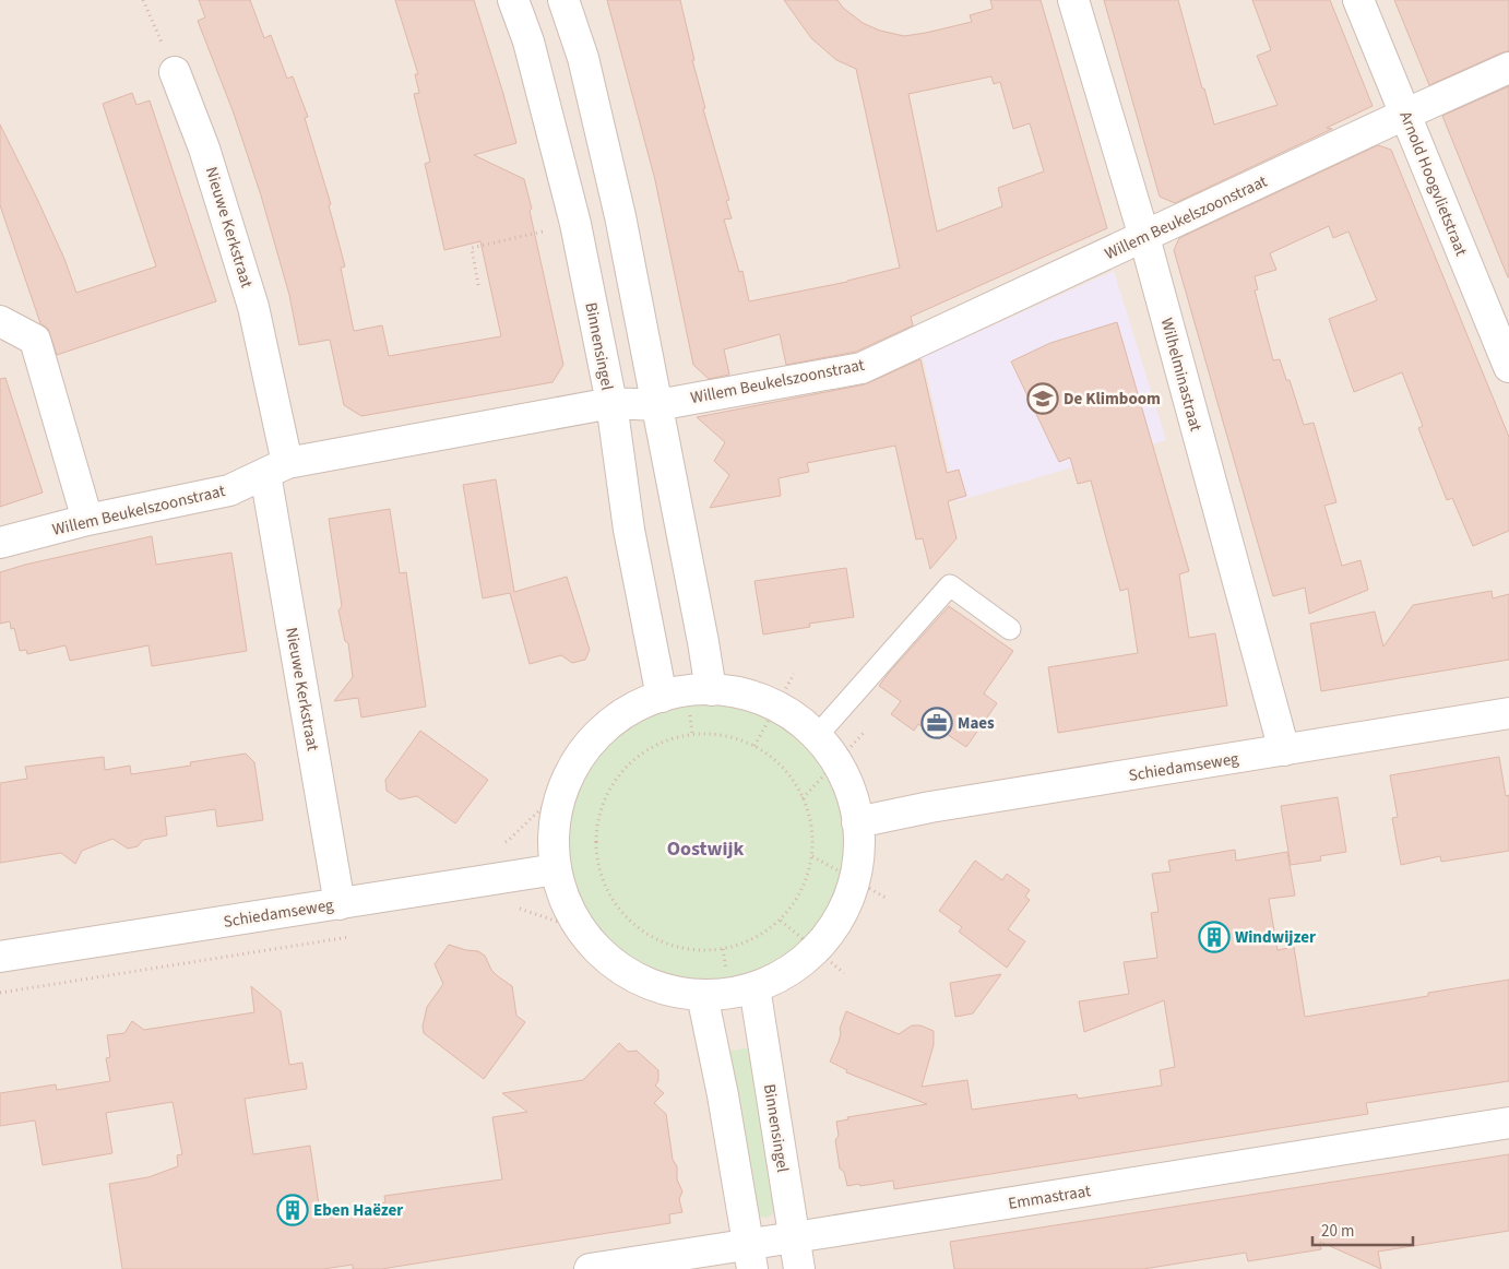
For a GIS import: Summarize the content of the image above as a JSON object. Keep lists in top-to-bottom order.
{
  "streets": {
    "street": [
      "Arnold Hoogvlietstraat",
      "Willem Beukelszoonstraat",
      "Nieuwe Kerkstraat",
      "Binnensingel",
      "Wilhelminastraat",
      "Schiedamseweg",
      "Emmastraat"
    ]
  },
  "crossings": [
    ["Arnold Hoogvlietstraat", "Willem Beukelszoonstraat"],
    ["Willem Beukelszoonstraat", "Nieuwe Kerkstraat"],
    ["Willem Beukelszoonstraat", "Binnensingel"],
    ["Willem Beukelszoonstraat", "Wilhelminastraat"],
    ["Nieuwe Kerkstraat", "Schiedamseweg"],
    ["Binnensingel", "Emmastraat"],
    ["Wilhelminastraat", "Schiedamseweg"]
  ],
  "districts": ["Oostwijk"],
  "places": {
    "school or university": ["De Klimboom"],
    "office": ["Maes"],
    "building": ["Windwijzer", "Eben Haëzer"]
  },
  "scale_bar": "20 m"
}
